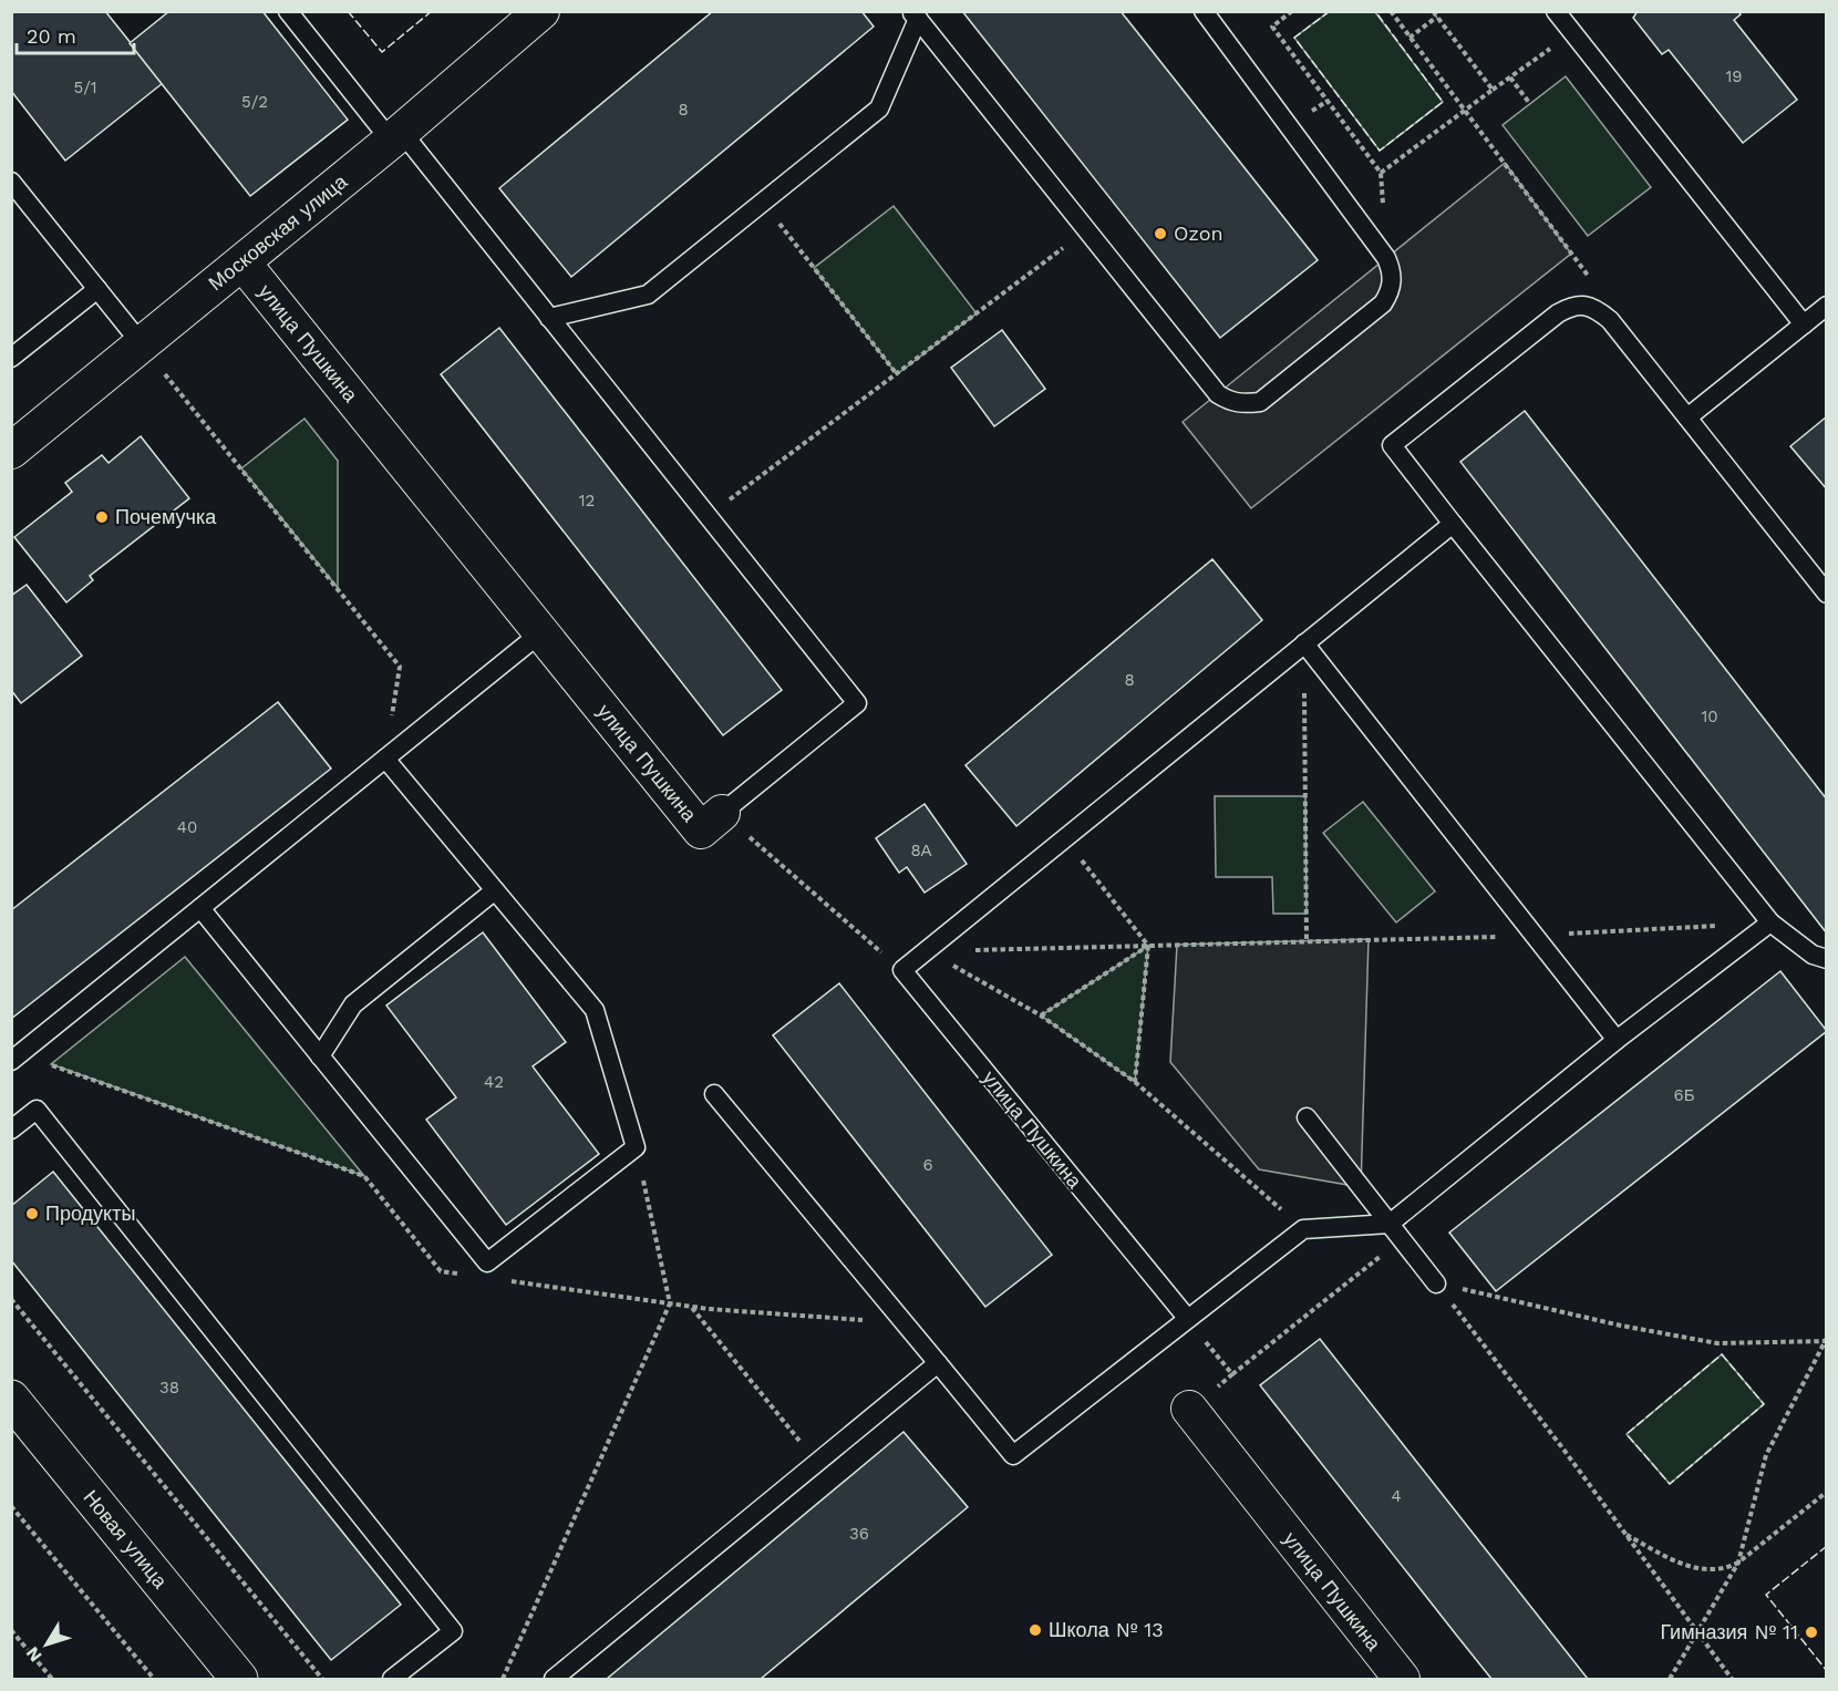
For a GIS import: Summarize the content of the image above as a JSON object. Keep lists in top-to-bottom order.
{
  "streets": {
    "street": ["Московская улица", "улица Пушкина", "Новая улица"]
  },
  "crossings": [
    ["Московская улица", "улица Пушкина"]
  ],
  "places": [
    "Ozon",
    "Почемучка",
    "Продукты",
    "Школа № 13",
    "Гимназия № 11"
  ],
  "house_numbers": [
    "19",
    "5/1",
    "5/2",
    "8",
    "12",
    "8",
    "10",
    "40",
    "8А",
    "42",
    "6Б",
    "6",
    "38",
    "4",
    "36"
  ],
  "scale_bar": "20 m",
  "north": "bottom left"
}
